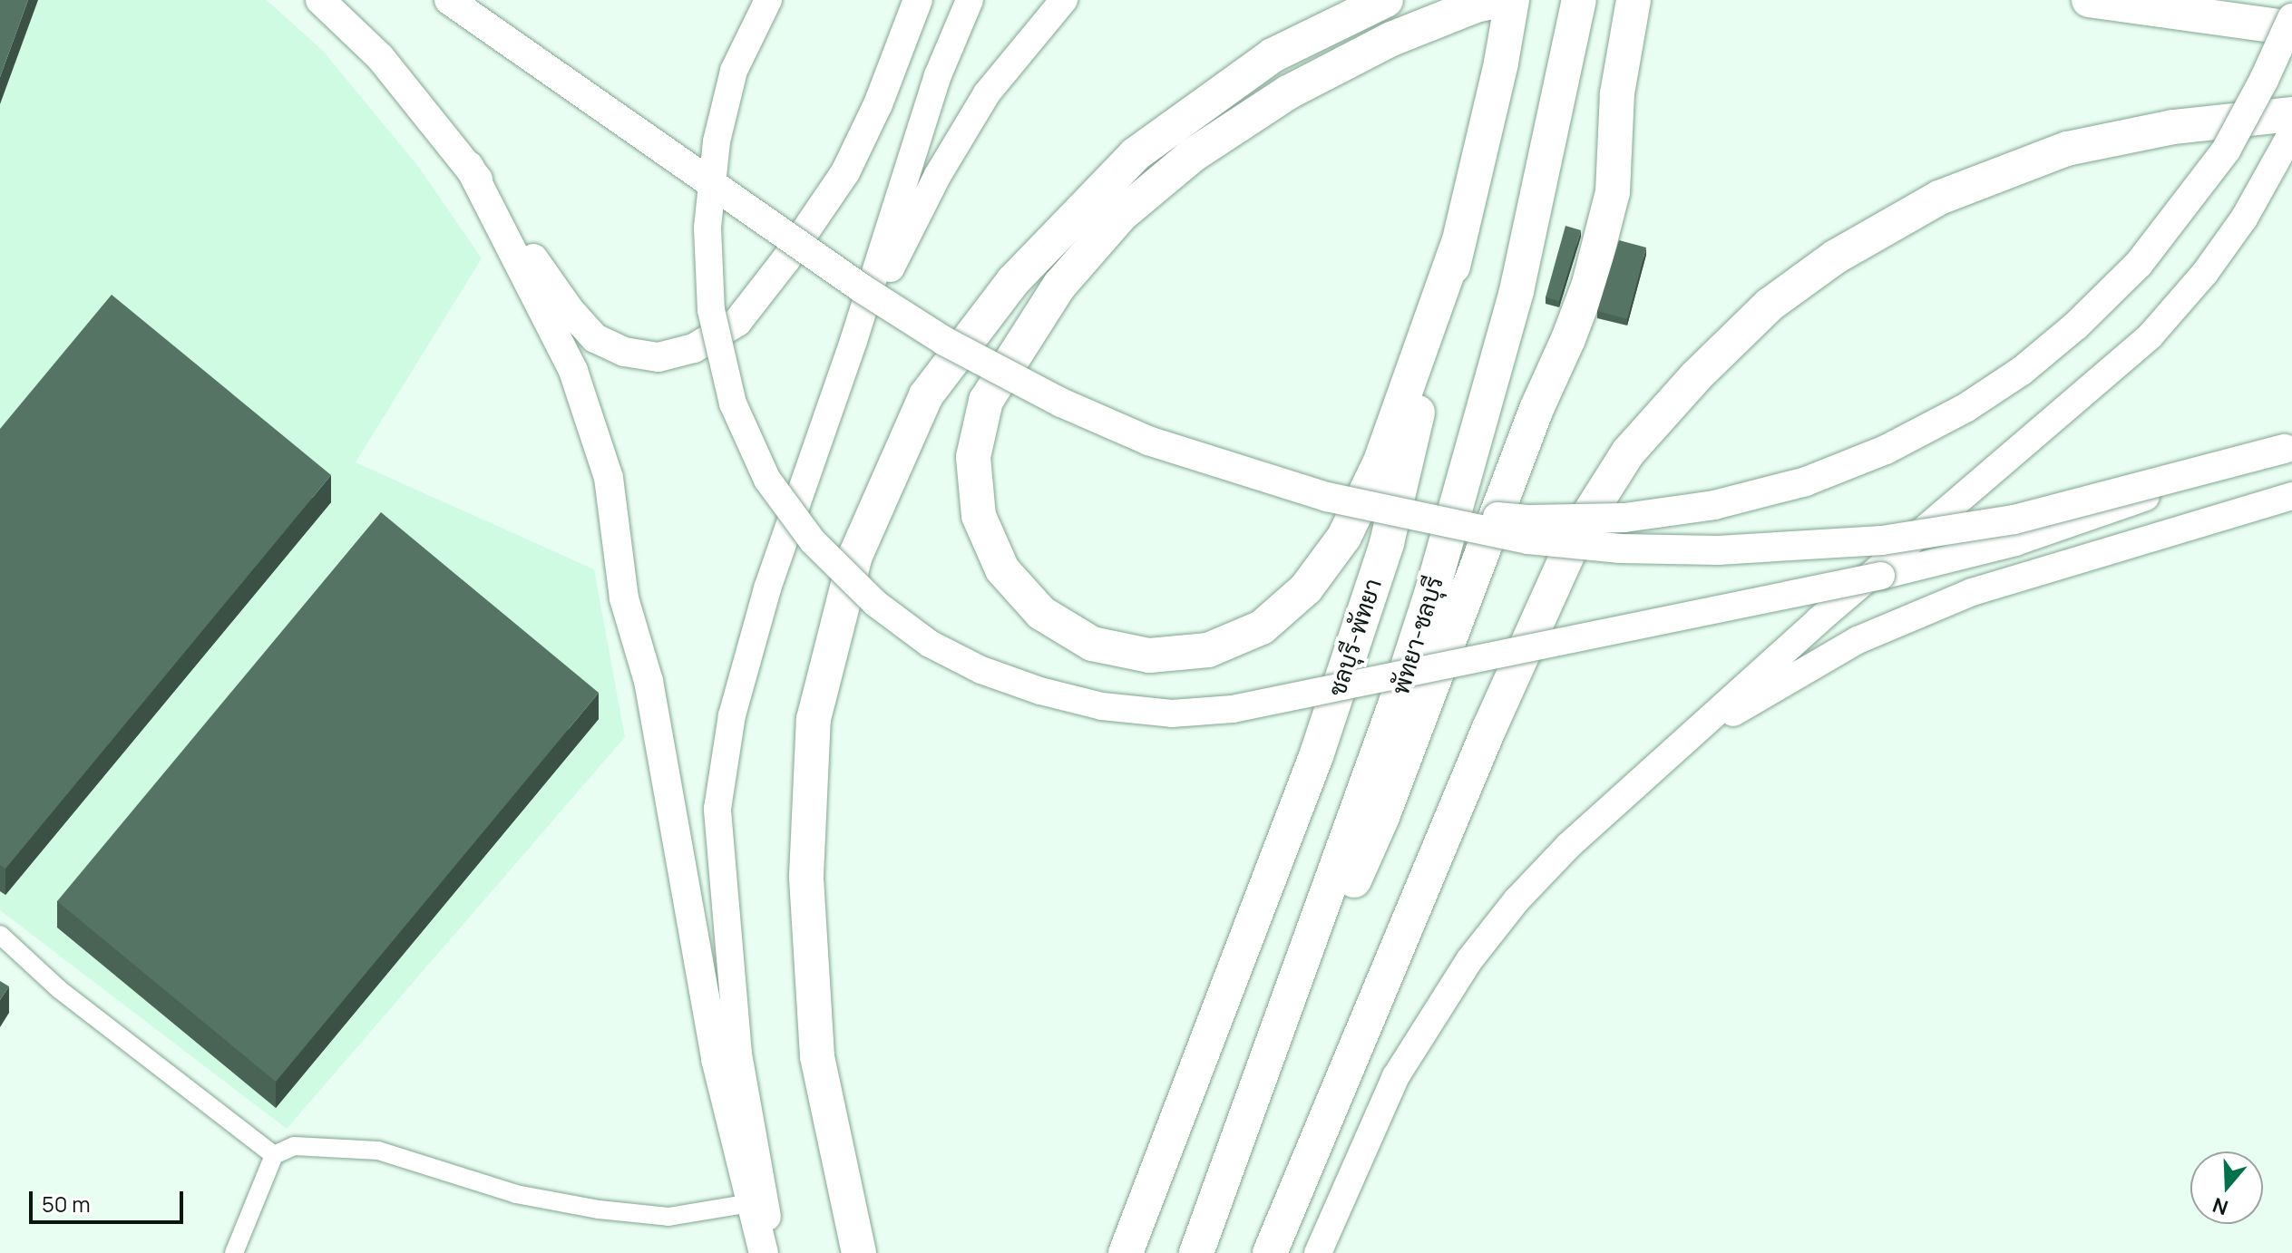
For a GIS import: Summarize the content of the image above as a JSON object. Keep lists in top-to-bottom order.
{
  "streets": {
    "highway": ["พัทยา-ชลบุรี", "ชลบุรี-พัทยา"]
  },
  "scale_bar": "50 m",
  "north": "bottom"
}
